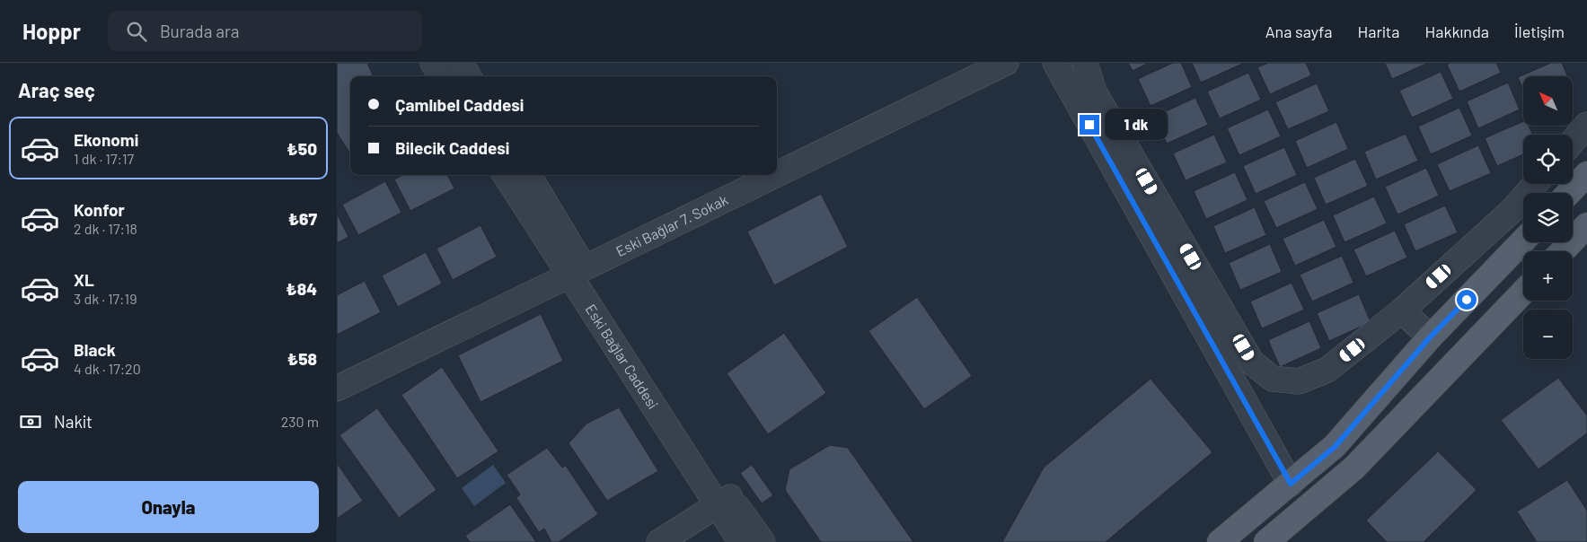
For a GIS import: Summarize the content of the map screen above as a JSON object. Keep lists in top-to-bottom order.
{
  "streets": {
    "street": ["Eski Bağlar 7. Sokak", "Eski Bağlar Caddesi"]
  },
  "crossings": [
    ["Eski Bağlar 7. Sokak", "Eski Bağlar Caddesi"]
  ],
  "north": "top left",
  "page": {
    "header": "Hoppr",
    "search": "Burada ara",
    "nav": [
      "Ana sayfa",
      "Harita",
      "Hakkında",
      "İletişim"
    ],
    "heading": "Araç seç",
    "map_buttons": ["+", "−"],
    "banner": ["Çamlıbel Caddesi", "Bilecik Caddesi"],
    "bubble": "1 dk",
    "list": [
      {
        "name": "Ekonomi",
        "note": "1 dk · 17:17",
        "value": "₺50"
      },
      {
        "name": "Konfor",
        "note": "2 dk · 17:18",
        "value": "₺67"
      },
      {
        "name": "XL",
        "note": "3 dk · 17:19",
        "value": "₺84"
      },
      {
        "name": "Black",
        "note": "4 dk · 17:20",
        "value": "₺58"
      }
    ],
    "pay": ["Nakit", "230 m"],
    "buttons": "Onayla"
  }
}
